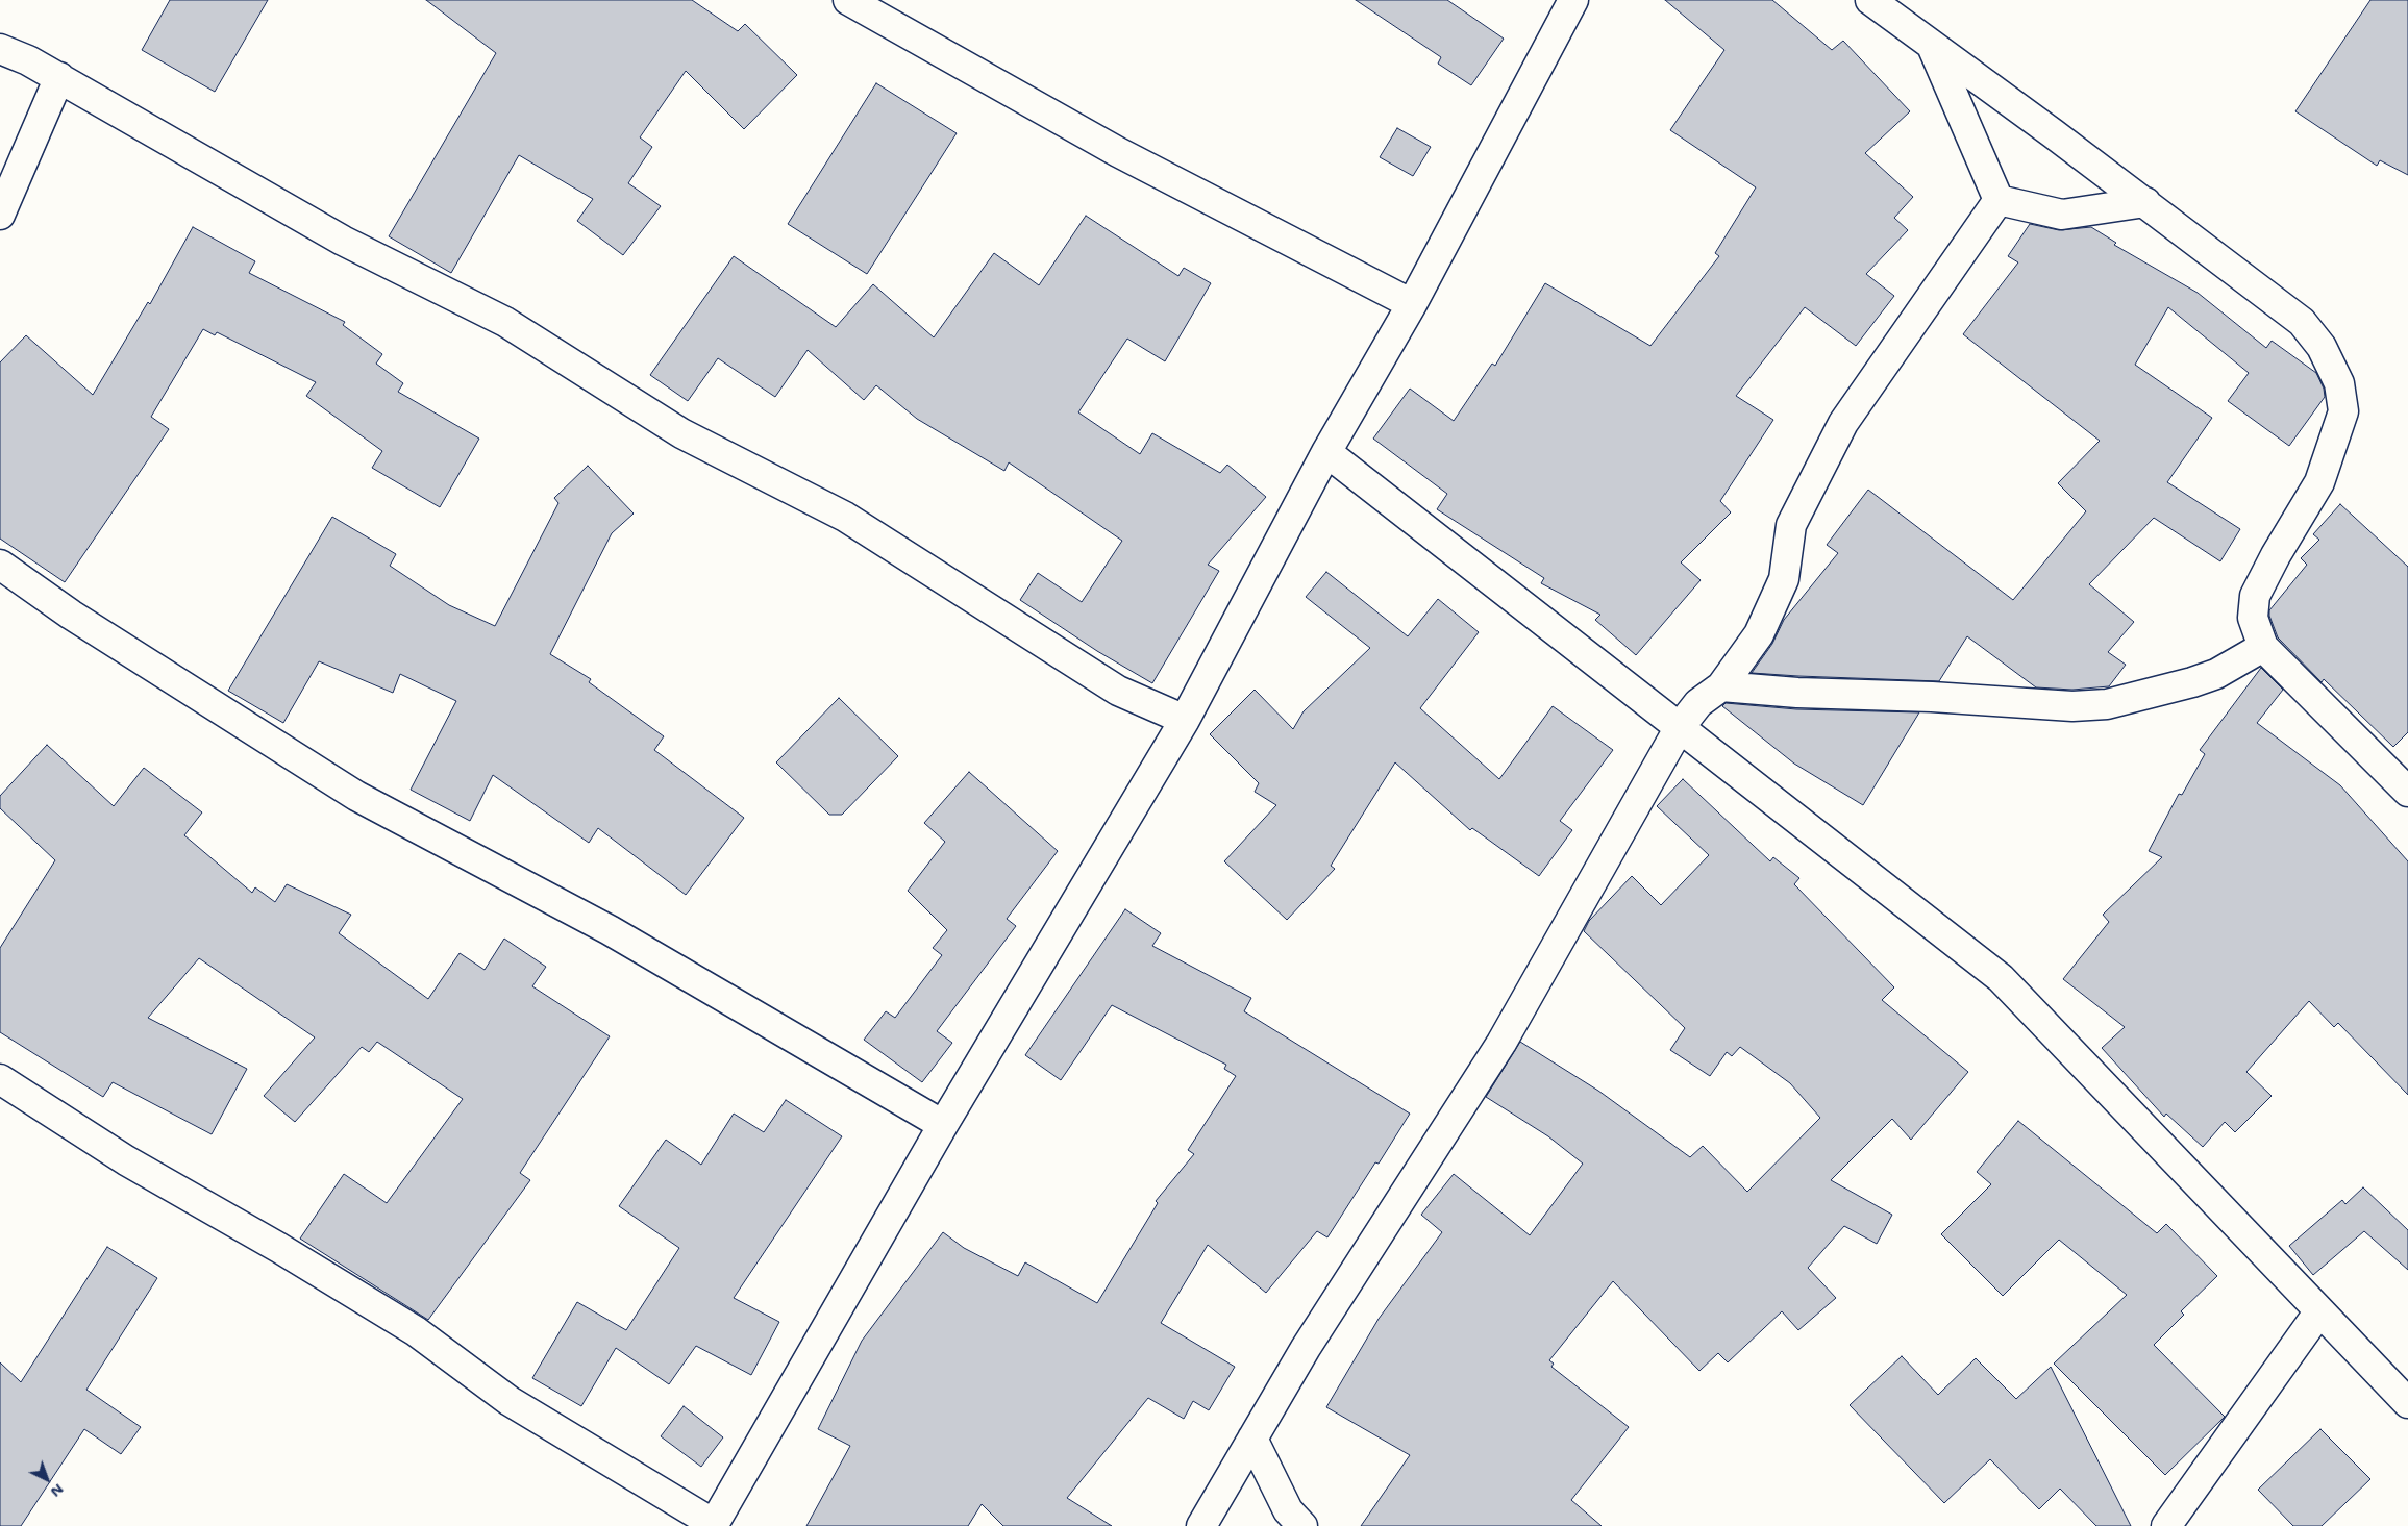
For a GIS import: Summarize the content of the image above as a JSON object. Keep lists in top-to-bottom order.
{
  "north": "bottom right"
}
